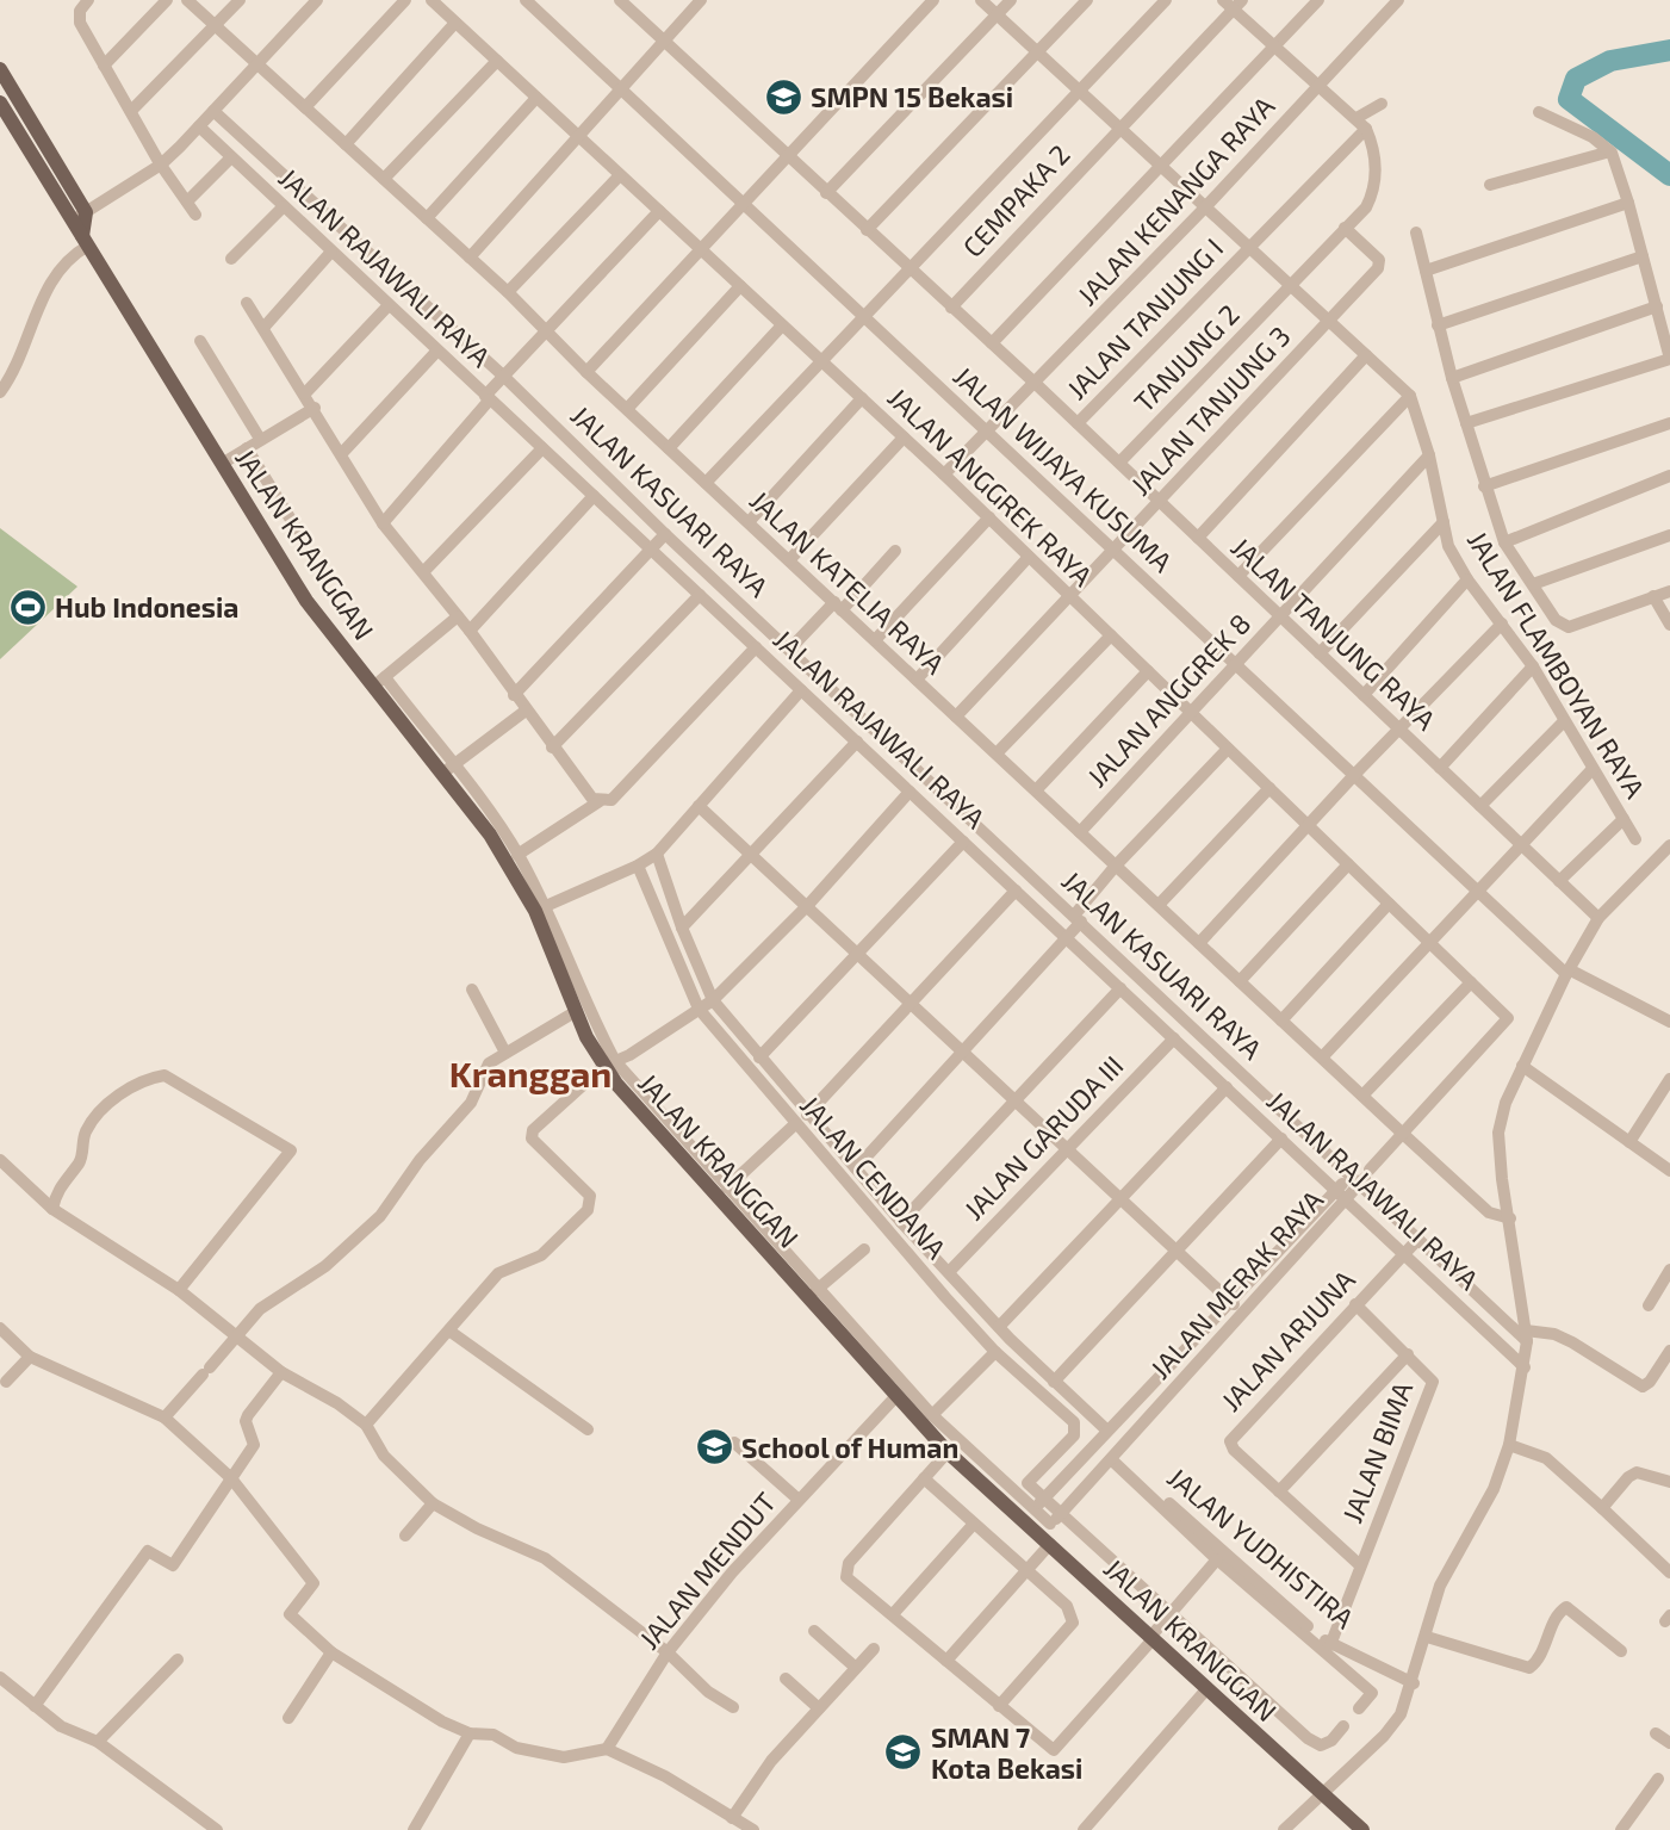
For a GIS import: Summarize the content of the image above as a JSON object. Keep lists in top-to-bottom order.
{
  "streets": {
    "main road": ["JALAN KRANGGAN"],
    "street": [
      "CEMPAKA 2",
      "JALAN KENANGA RAYA",
      "JALAN RAJAWALI RAYA",
      "JALAN TANJUNG I",
      "TANJUNG 2",
      "JALAN TANJUNG 3",
      "JALAN WIJAYA KUSUMA",
      "JALAN ANGGREK RAYA",
      "JALAN KASUARI RAYA",
      "JALAN KATELIA RAYA",
      "JALAN TANJUNG RAYA",
      "JALAN FLAMBOYAN RAYA",
      "JALAN ANGGREK 8",
      "JALAN GARUDA III",
      "JALAN CENDANA",
      "JALAN MERAK RAYA",
      "JALAN ARJUNA",
      "JALAN BIMA",
      "JALAN YUDHISTIRA",
      "JALAN MENDUT"
    ]
  },
  "crossings": [
    ["CEMPAKA 2", "JALAN TANJUNG RAYA"],
    ["JALAN KENANGA RAYA", "JALAN WIJAYA KUSUMA"],
    ["JALAN KENANGA RAYA", "JALAN ANGGREK RAYA"],
    ["JALAN KENANGA RAYA", "JALAN TANJUNG RAYA"],
    ["JALAN RAJAWALI RAYA", "JALAN GARUDA III"],
    ["JALAN RAJAWALI RAYA", "JALAN MERAK RAYA"],
    ["JALAN RAJAWALI RAYA", "JALAN ARJUNA"],
    ["JALAN TANJUNG I", "TANJUNG 2"],
    ["JALAN TANJUNG I", "JALAN TANJUNG RAYA"],
    ["TANJUNG 2", "JALAN TANJUNG 3"],
    ["TANJUNG 2", "JALAN TANJUNG RAYA"],
    ["JALAN TANJUNG 3", "JALAN WIJAYA KUSUMA"],
    ["JALAN TANJUNG 3", "JALAN ANGGREK RAYA"],
    ["JALAN TANJUNG 3", "JALAN KATELIA RAYA"],
    ["JALAN TANJUNG 3", "JALAN TANJUNG RAYA"],
    ["JALAN WIJAYA KUSUMA", "JALAN ANGGREK 8"],
    ["JALAN ANGGREK RAYA", "JALAN KATELIA RAYA"],
    ["JALAN ANGGREK RAYA", "JALAN ANGGREK 8"],
    ["JALAN KASUARI RAYA", "JALAN MERAK RAYA"],
    ["JALAN KASUARI RAYA", "JALAN ARJUNA"],
    ["JALAN KRANGGAN", "JALAN MERAK RAYA"],
    ["JALAN KRANGGAN", "JALAN MENDUT"],
    ["JALAN KATELIA RAYA", "JALAN ANGGREK 8"],
    ["JALAN TANJUNG RAYA", "JALAN ANGGREK 8"],
    ["JALAN FLAMBOYAN RAYA", "JALAN ANGGREK 8"],
    ["JALAN CENDANA", "JALAN MERAK RAYA"],
    ["JALAN ARJUNA", "JALAN BIMA"],
    ["JALAN BIMA", "JALAN YUDHISTIRA"]
  ],
  "districts": ["Kranggan"],
  "places": {
    "school or university": ["SMPN 15 Bekasi", "School of Human", "SMAN 7 Kota Bekasi"],
    "sports": ["Hub Indonesia"]
  }
}
